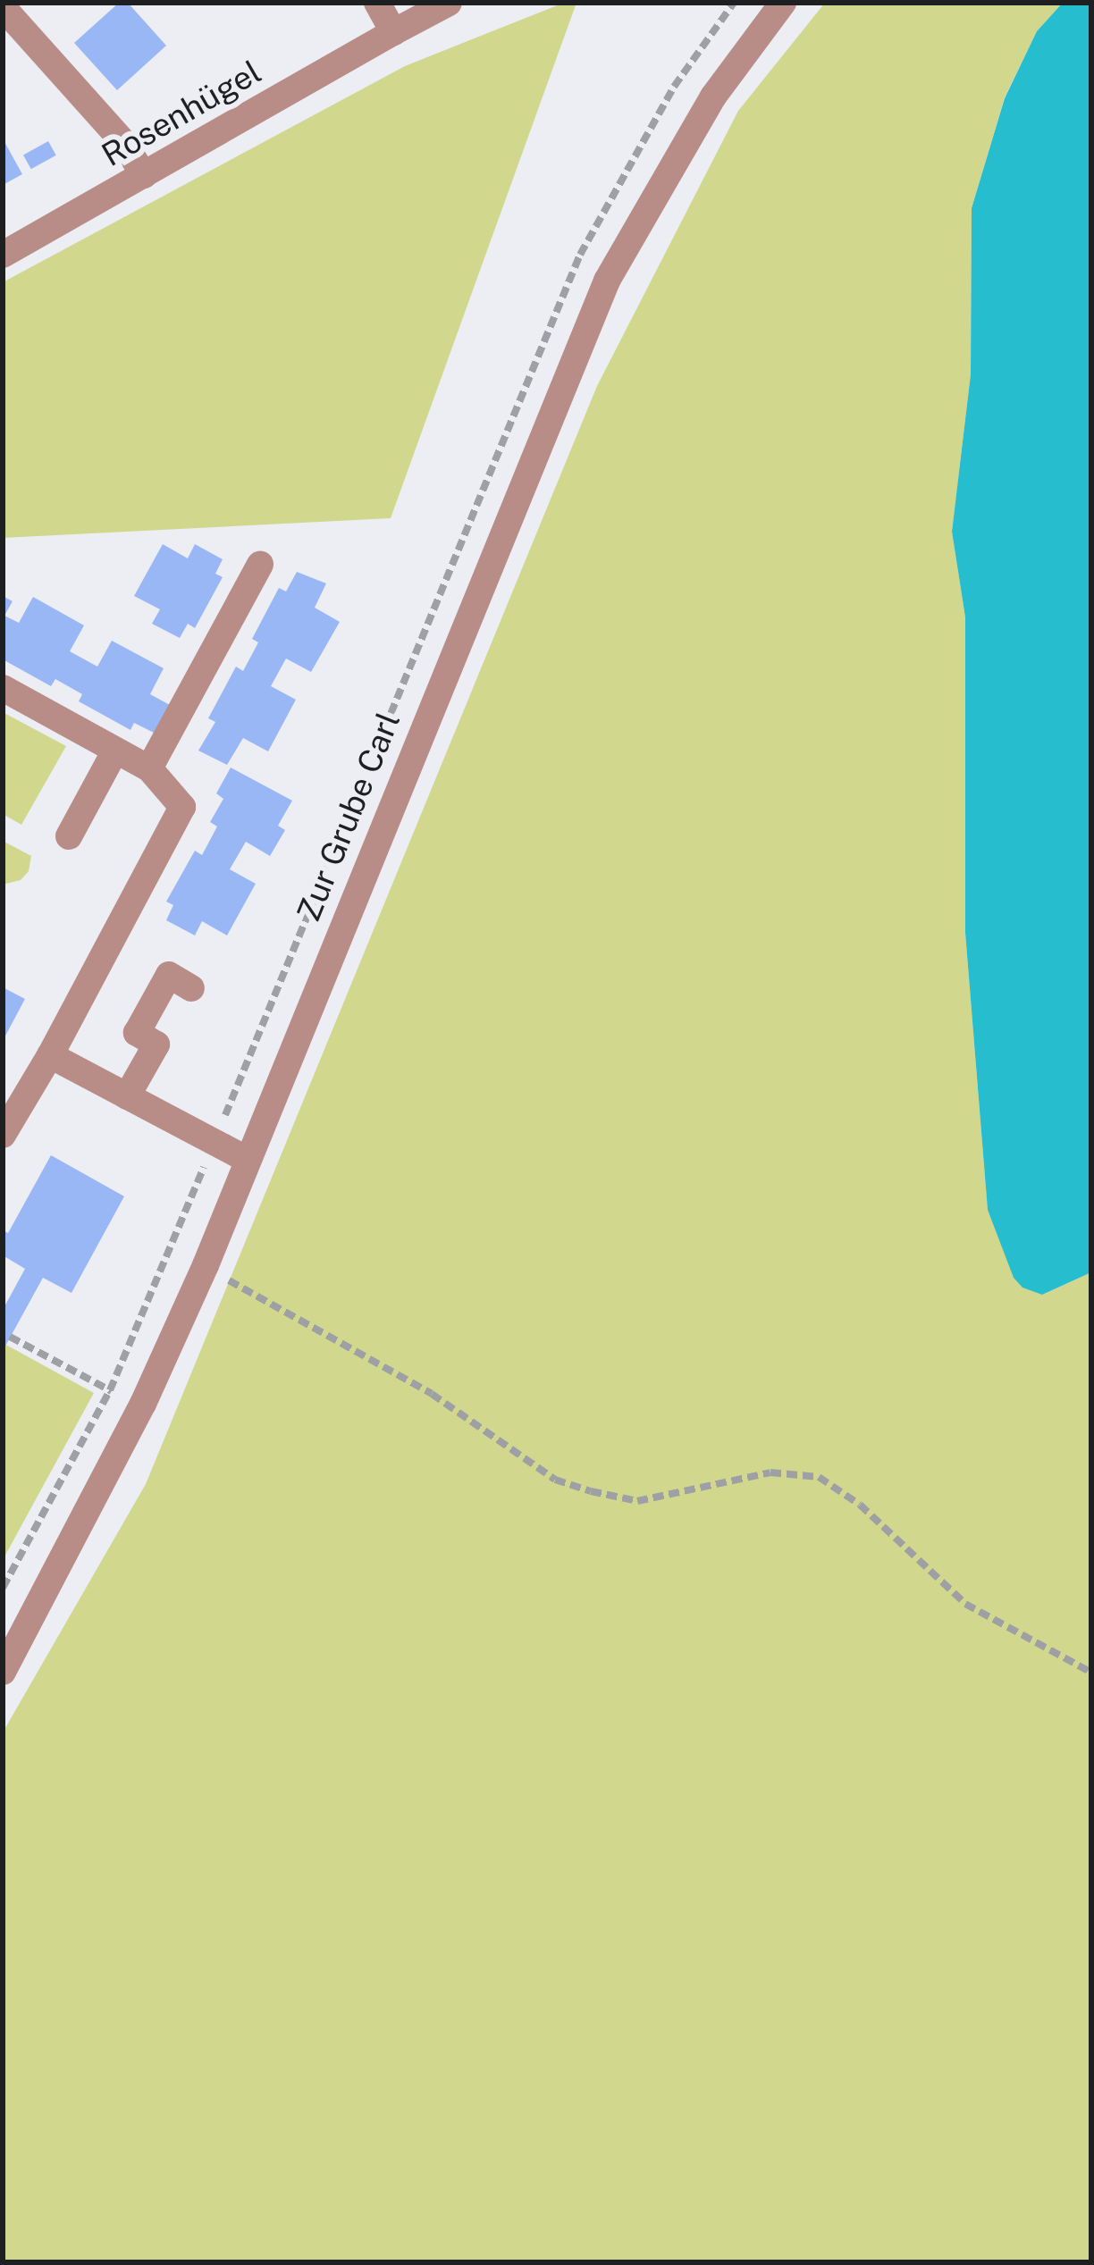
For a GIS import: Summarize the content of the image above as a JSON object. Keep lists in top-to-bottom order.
{
  "streets": {
    "street": ["Rosenhügel", "Zur Grube Carl"]
  }
}
